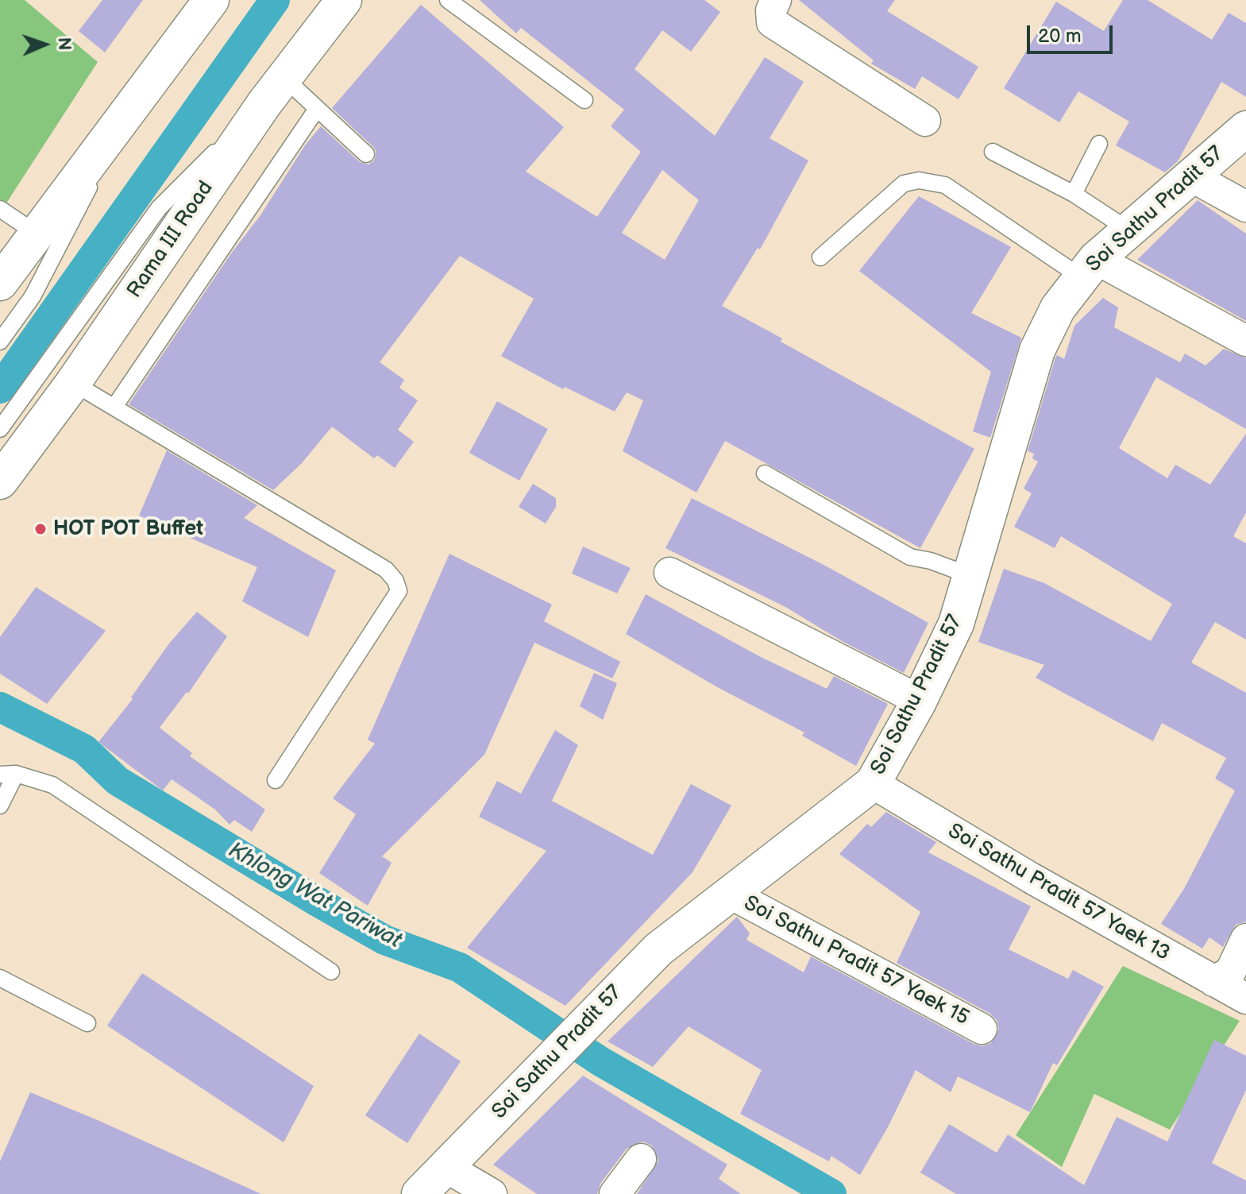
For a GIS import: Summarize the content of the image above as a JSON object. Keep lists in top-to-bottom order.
{
  "streets": {
    "street": [
      "Soi Sathu Pradit 57",
      "Rama III Road",
      "Soi Sathu Pradit 57 Yaek 13",
      "Soi Sathu Pradit 57 Yaek 15"
    ]
  },
  "crossings": [
    ["Soi Sathu Pradit 57", "Soi Sathu Pradit 57 Yaek 13"],
    ["Soi Sathu Pradit 57", "Soi Sathu Pradit 57 Yaek 15"]
  ],
  "water": ["Khlong Wat Pariwat"],
  "places": ["HOT POT Buffet"],
  "scale_bar": "20 m",
  "north": "right"
}
